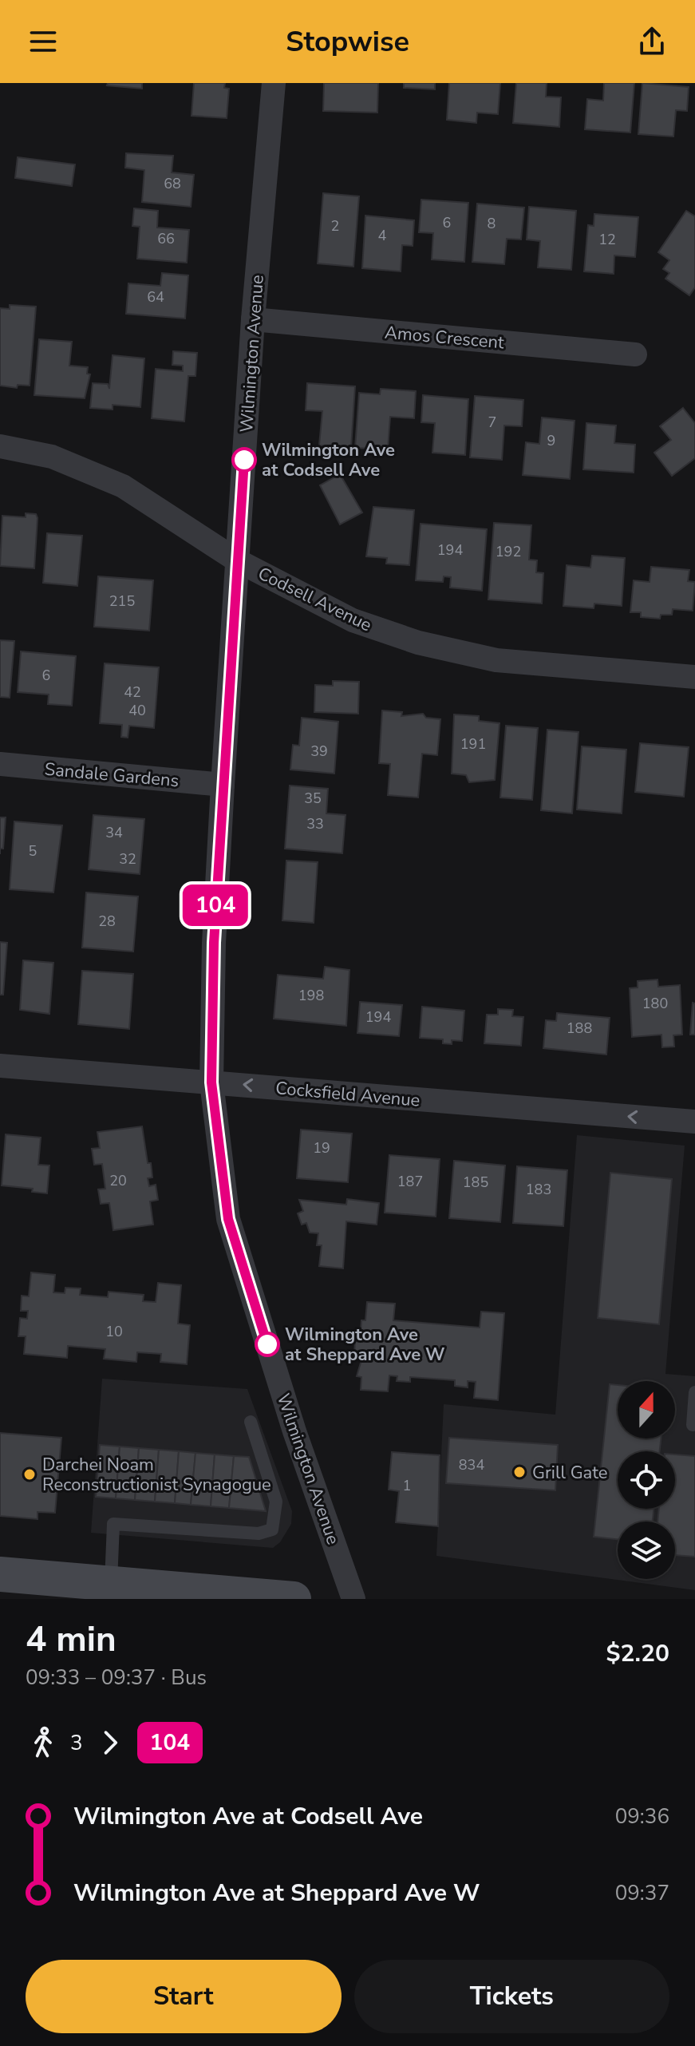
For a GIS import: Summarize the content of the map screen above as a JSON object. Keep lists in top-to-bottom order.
{
  "streets": {
    "street": [
      "Amos Crescent",
      "Wilmington Avenue",
      "Codsell Avenue",
      "Sandale Gardens",
      "Cocksfield Avenue"
    ]
  },
  "crossings": [
    ["Amos Crescent", "Wilmington Avenue"],
    ["Wilmington Avenue", "Codsell Avenue"],
    ["Wilmington Avenue", "Sandale Gardens"],
    ["Wilmington Avenue", "Cocksfield Avenue"]
  ],
  "one_way": ["Cocksfield Avenue"],
  "places": [
    "Wilmington Ave at Codsell Ave",
    "Wilmington Ave at Sheppard Ave W",
    "Grill Gate",
    "Darchei Noam Reconstructionist Synagogue"
  ],
  "lines": ["bus line 104"],
  "house_numbers": [
    "68",
    "6",
    "8",
    "2",
    "4",
    "66",
    "12",
    "64",
    "7",
    "9",
    "194",
    "192",
    "215",
    "6",
    "42",
    "40",
    "191",
    "39",
    "35",
    "33",
    "34",
    "5",
    "32",
    "28",
    "198",
    "180",
    "194",
    "188",
    "19",
    "20",
    "187",
    "185",
    "183",
    "10",
    "834",
    "1"
  ],
  "north": "top",
  "page": {
    "header": "Stopwise",
    "on_map": "104",
    "heading": ["4 min", "09:33 – 09:37 · Bus", "$2.20"],
    "legs": ["3", "104"],
    "list": [
      {
        "name": "Wilmington Ave at Codsell Ave",
        "value": "09:36"
      },
      {
        "name": "Wilmington Ave at Sheppard Ave W",
        "value": "09:37"
      }
    ],
    "buttons": ["Start", "Tickets"]
  }
}
